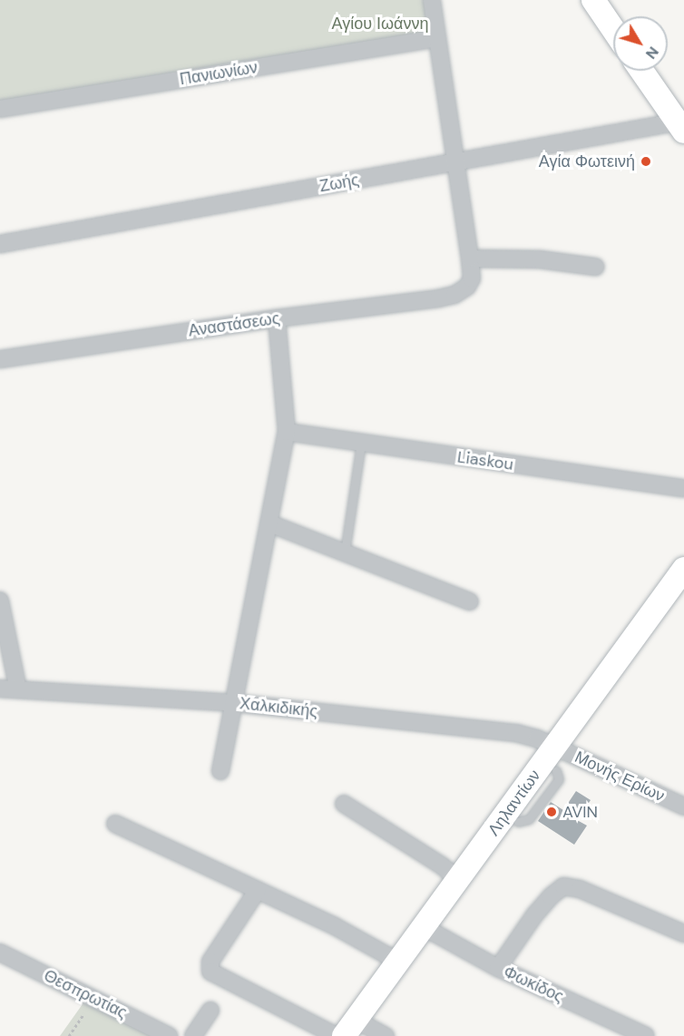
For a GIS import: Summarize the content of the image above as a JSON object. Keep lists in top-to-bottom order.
{
  "streets": {
    "street": [
      "Πανιωνίων",
      "Ζωής",
      "Αναστάσεως",
      "Liaskou",
      "Χαλκιδικής",
      "Μονής Ερίων",
      "Ληλαντίων",
      "Φωκίδος",
      "Θεσπρωτίας"
    ]
  },
  "crossings": [
    ["Χαλκιδικής", "Μονής Ερίων"],
    ["Χαλκιδικής", "Ληλαντίων"],
    ["Μονής Ερίων", "Ληλαντίων"],
    ["Ληλαντίων", "Φωκίδος"]
  ],
  "parks": ["Αγίου Ιωάννη"],
  "places": ["Αγία Φωτεινή", "AVIN"],
  "north": "bottom right"
}
